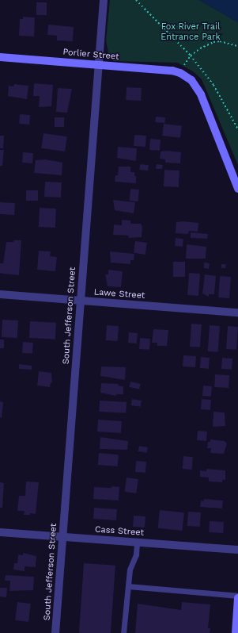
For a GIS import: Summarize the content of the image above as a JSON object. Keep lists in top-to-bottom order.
{
  "streets": {
    "street": [
      "Porlier Street",
      "Lawe Street",
      "South Jefferson Street",
      "Cass Street"
    ]
  },
  "crossings": [
    ["Porlier Street", "South Jefferson Street"],
    ["Lawe Street", "South Jefferson Street"],
    ["South Jefferson Street", "Cass Street"]
  ],
  "parks": ["Fox River Trail Entrance Park"]
}
